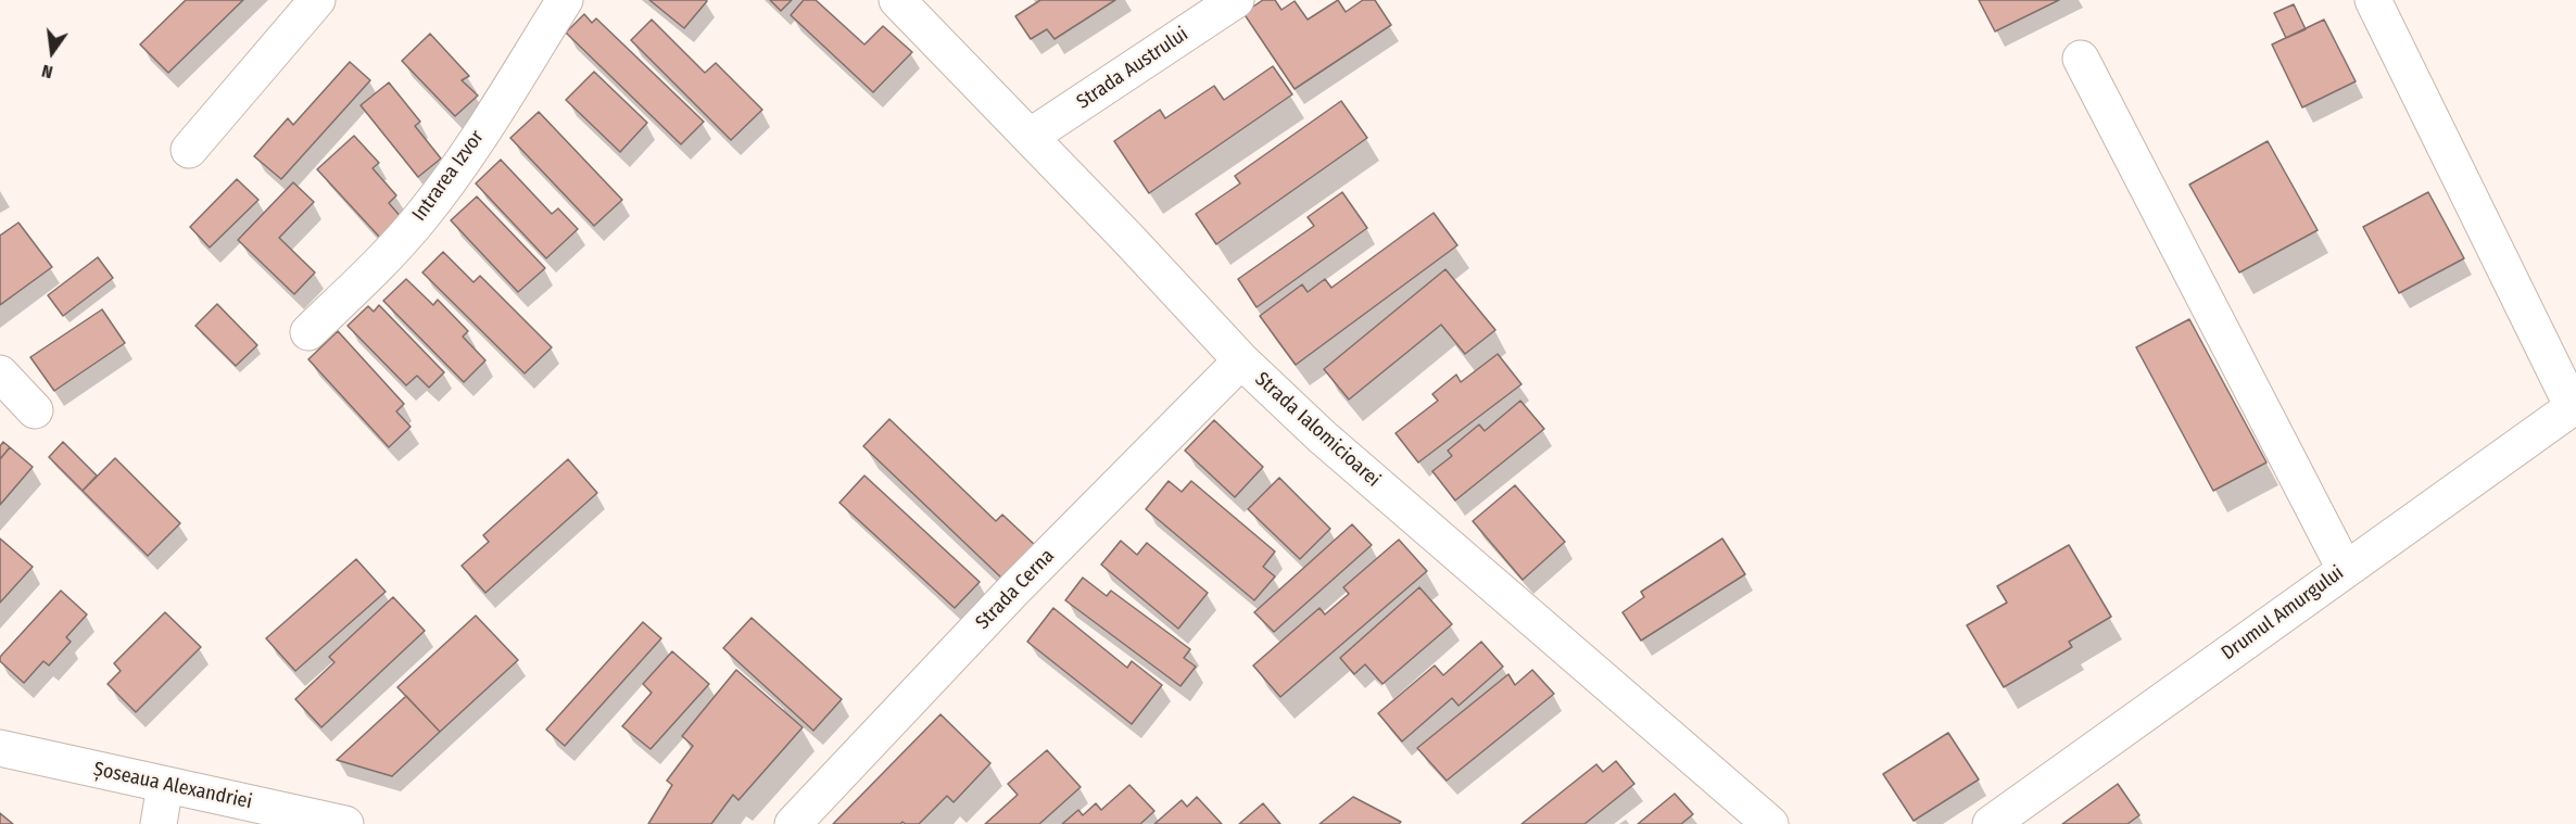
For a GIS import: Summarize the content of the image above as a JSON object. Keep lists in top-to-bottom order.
{
  "streets": {
    "street": [
      "Strada Austrului",
      "Intrarea Izvor",
      "Strada Ialomicioarei",
      "Strada Cerna",
      "Drumul Amurgului",
      "Șoseaua Alexandriei"
    ]
  },
  "crossings": [
    ["Strada Austrului", "Strada Ialomicioarei"],
    ["Strada Ialomicioarei", "Strada Cerna"]
  ],
  "north": "bottom"
}
